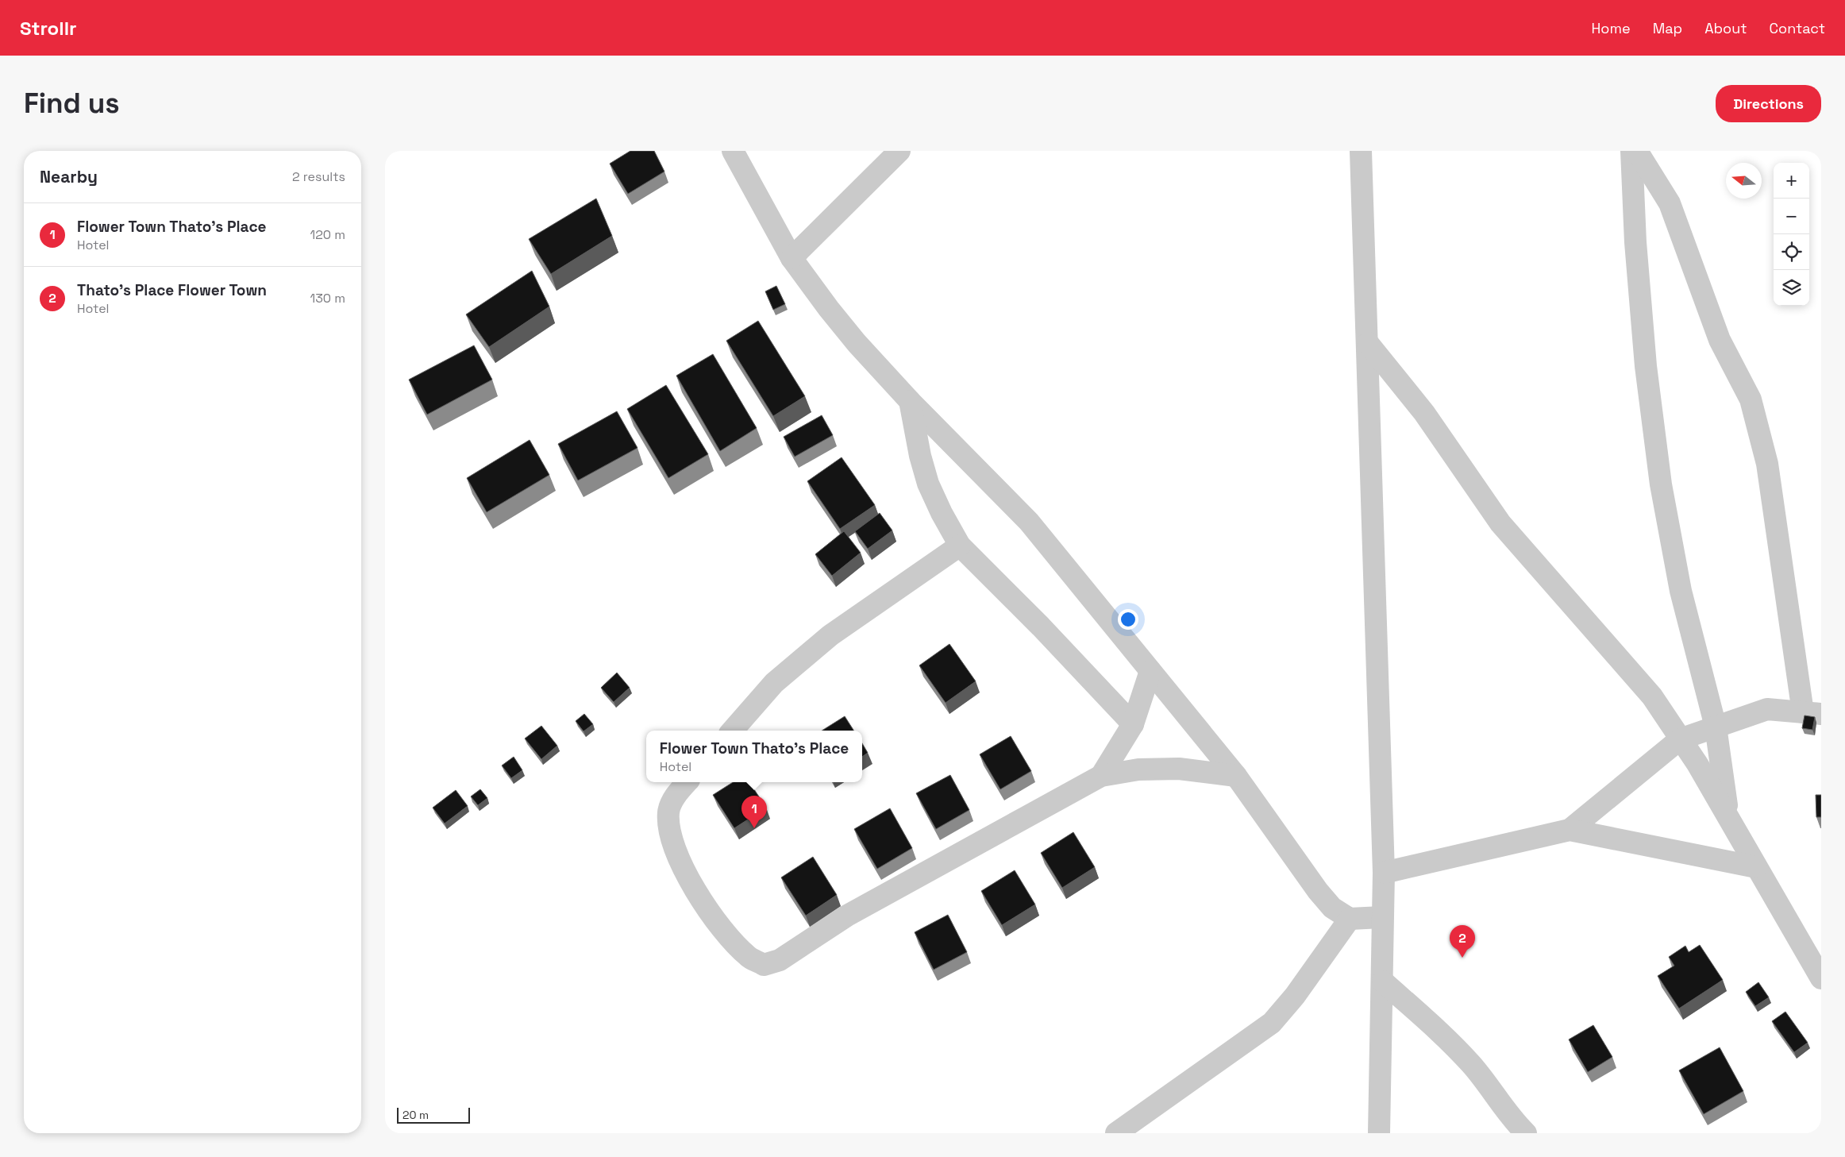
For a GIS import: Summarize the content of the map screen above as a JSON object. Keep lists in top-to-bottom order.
{
  "scale_bar": "20 m",
  "north": "left",
  "page": {
    "header": "Strollr",
    "nav": [
      "Home",
      "Map",
      "About",
      "Contact"
    ],
    "buttons": "Directions",
    "title": "Find us",
    "heading": ["Nearby", "2 results"],
    "map_buttons": ["+", "−"],
    "list": [
      {
        "mark": "1",
        "name": "Flower Town Thato's Place",
        "note": "Hotel",
        "value": "120 m"
      },
      {
        "mark": "2",
        "name": "Thato's Place Flower Town",
        "note": "Hotel",
        "value": "130 m"
      }
    ],
    "popup": ["Flower Town Thato's Place", "Hotel"],
    "pins": ["1", "2"],
    "scale": "20 m"
  }
}
